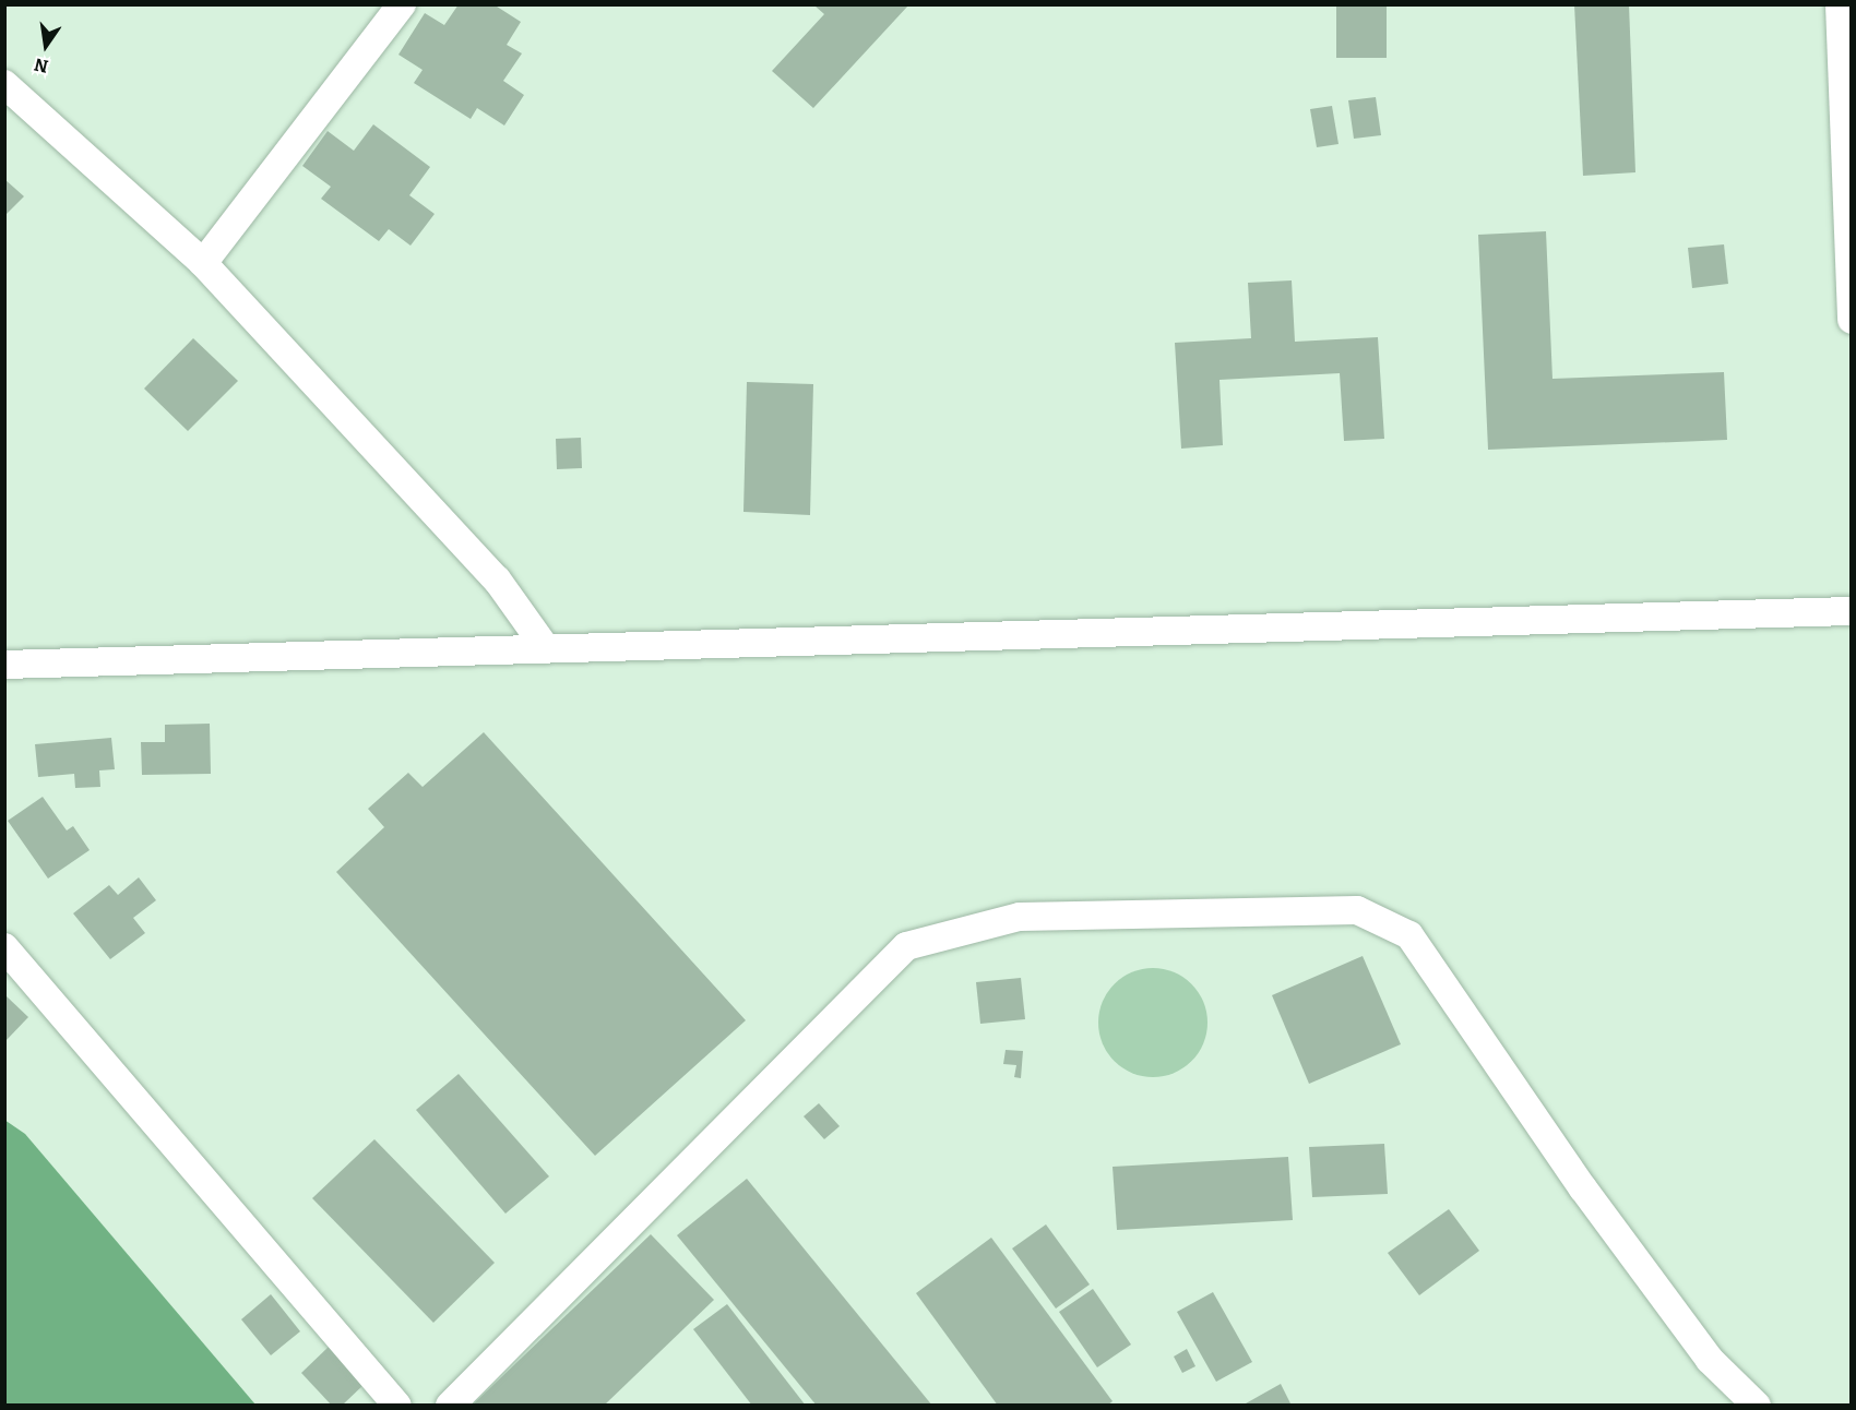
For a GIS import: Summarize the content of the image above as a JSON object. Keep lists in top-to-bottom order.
{
  "north": "bottom"
}
